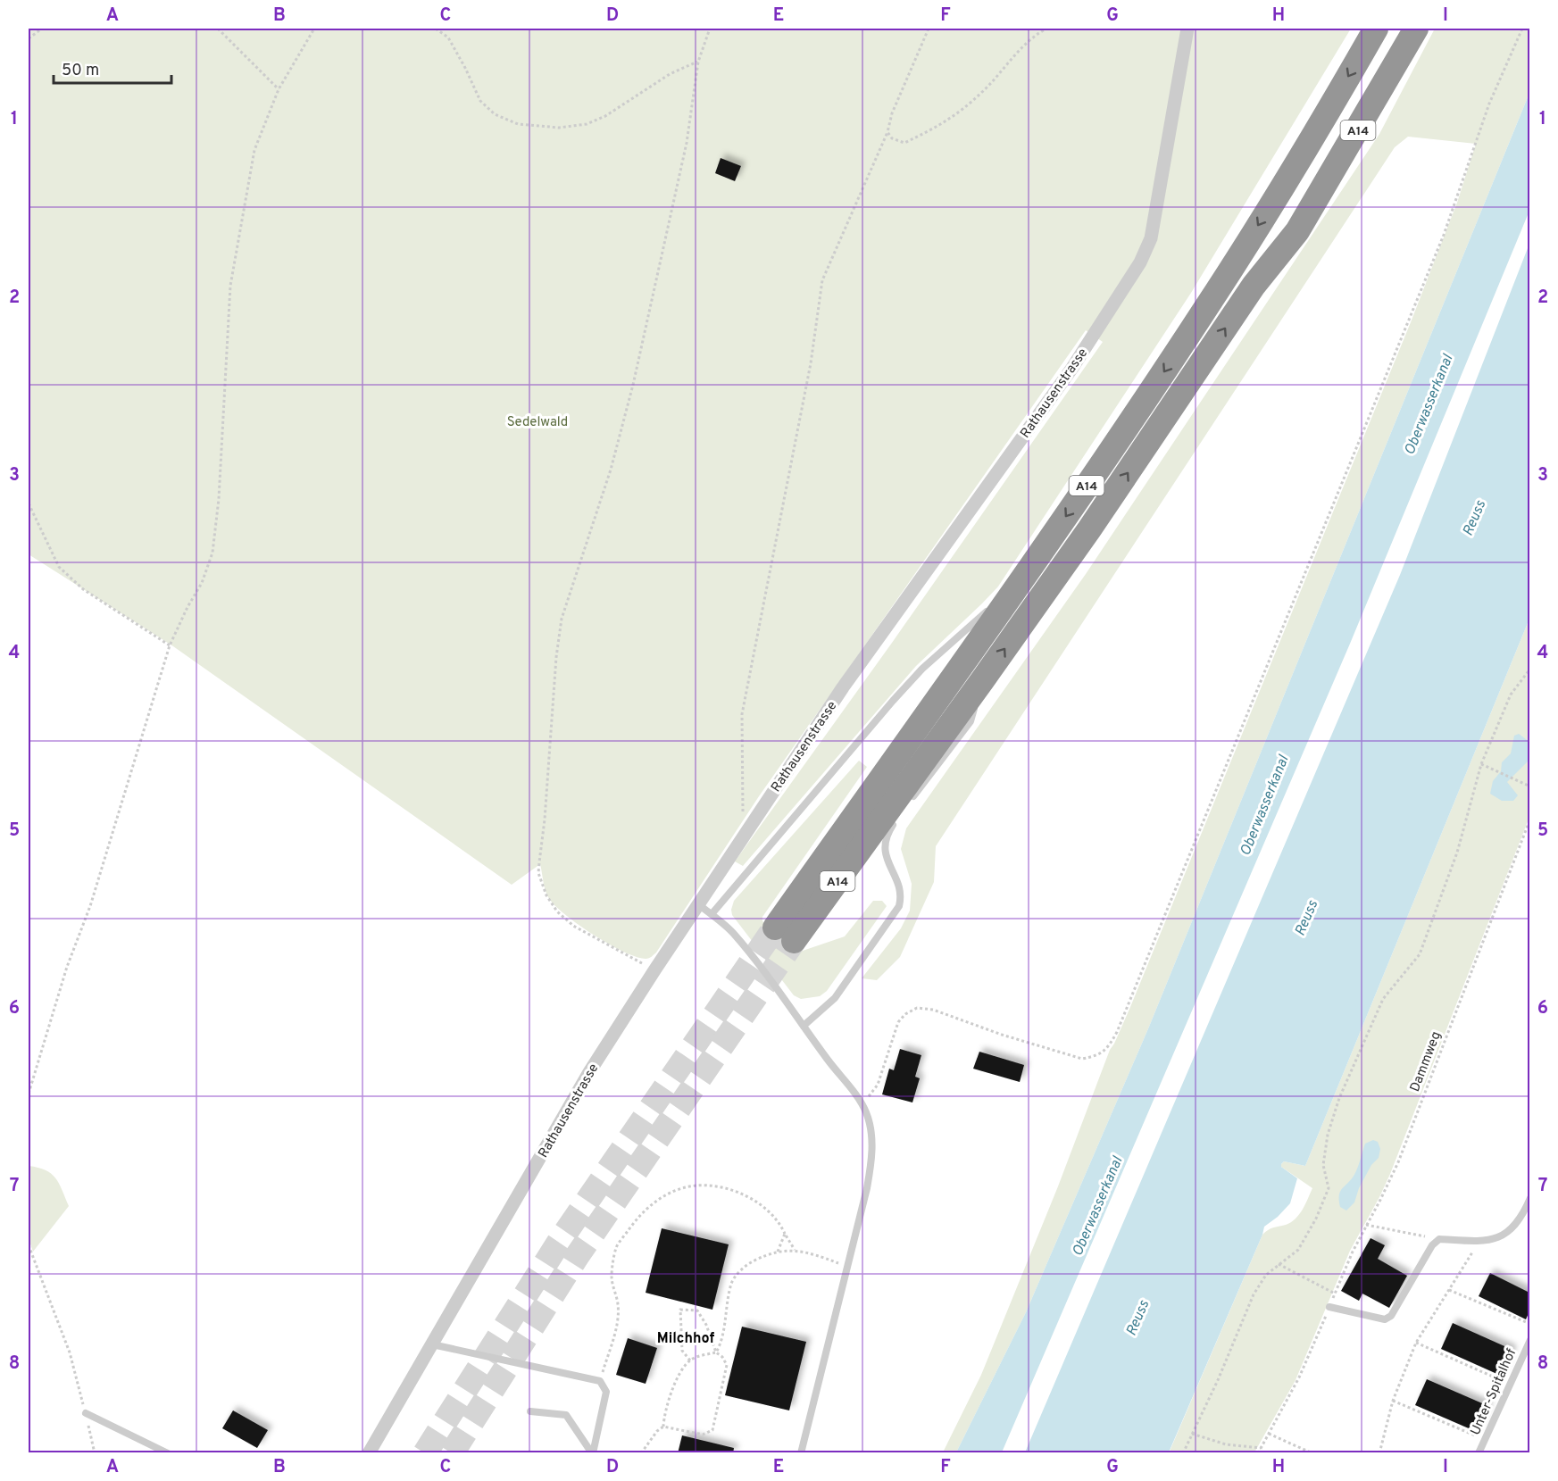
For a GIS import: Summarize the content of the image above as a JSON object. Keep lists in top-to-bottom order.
{
  "streets": {
    "highway": ["A14"],
    "street": ["Rathausenstrasse"],
    "lane": ["Unter-Spitalhof"],
    "path": ["Dammweg"]
  },
  "districts": ["Milchhof"],
  "water": ["Oberwasserkanal", "Reuss"],
  "parks": ["Sedelwald"],
  "scale_bar": "50 m",
  "grid": {
    "columns": [
      "A",
      "B",
      "C",
      "D",
      "E",
      "F",
      "G",
      "H",
      "I"
    ],
    "rows": [
      "1",
      "2",
      "3",
      "4",
      "5",
      "6",
      "7",
      "8"
    ]
  }
}
